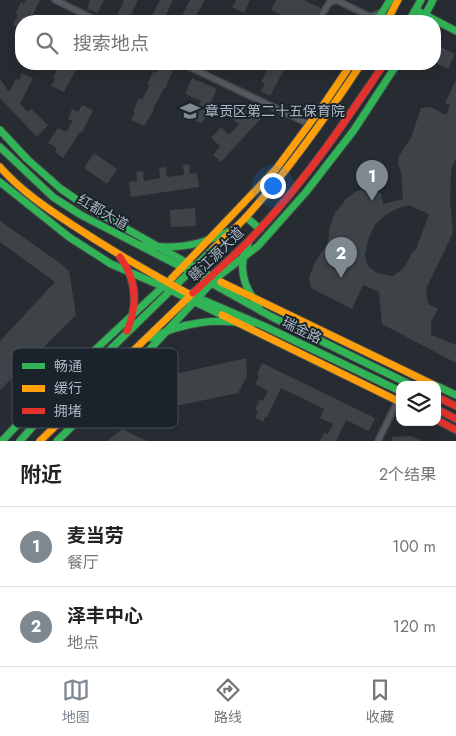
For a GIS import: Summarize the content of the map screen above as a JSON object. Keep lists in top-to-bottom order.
{
  "streets": {
    "main road": ["红都大道", "赣江源大道", "瑞金路"]
  },
  "crossings": [
    ["红都大道", "赣江源大道"],
    ["红都大道", "瑞金路"],
    ["赣江源大道", "瑞金路"]
  ],
  "places": {
    "school or university": ["章贡区第二十五保育院"]
  },
  "legend": ["畅通", "缓行", "拥堵"],
  "page": {
    "search": "搜索地点",
    "pins": ["1", "2"],
    "heading": ["附近", "2个结果"],
    "list": [
      {
        "mark": "1",
        "name": "麦当劳",
        "note": "餐厅",
        "value": "100 m"
      },
      {
        "mark": "2",
        "name": "泽丰中心",
        "note": "地点",
        "value": "120 m"
      }
    ],
    "nav": ["地图", "路线", "收藏"]
  }
}
